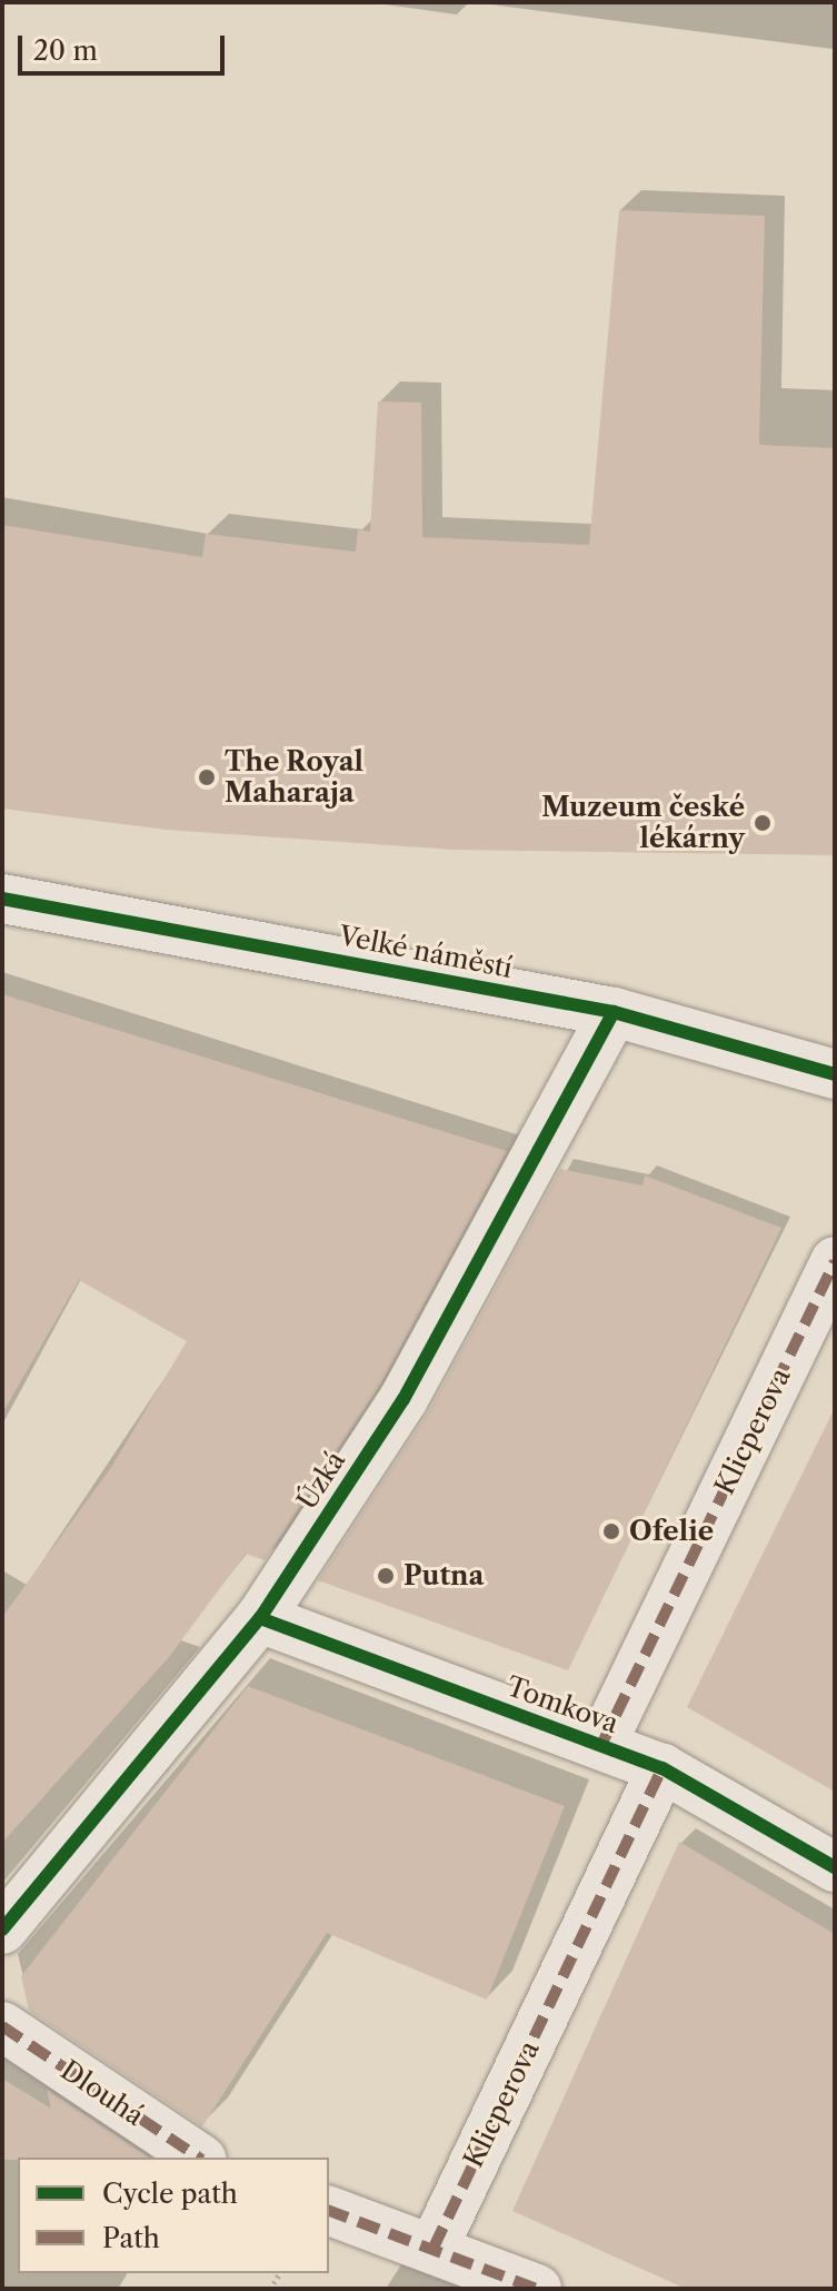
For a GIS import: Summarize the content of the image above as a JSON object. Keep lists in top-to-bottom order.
{
  "streets": {
    "street": [
      "Velké náměstí",
      "Klicperova",
      "Úzká",
      "Tomkova",
      "Dlouhá"
    ]
  },
  "crossings": [
    ["Velké náměstí", "Úzká"],
    ["Klicperova", "Tomkova"],
    ["Úzká", "Tomkova"]
  ],
  "places": [
    "The Royal Maharaja",
    "Muzeum české lékárny",
    "Ofelie",
    "Putna"
  ],
  "legend": ["Cycle path", "Path"],
  "scale_bar": "20 m"
}
